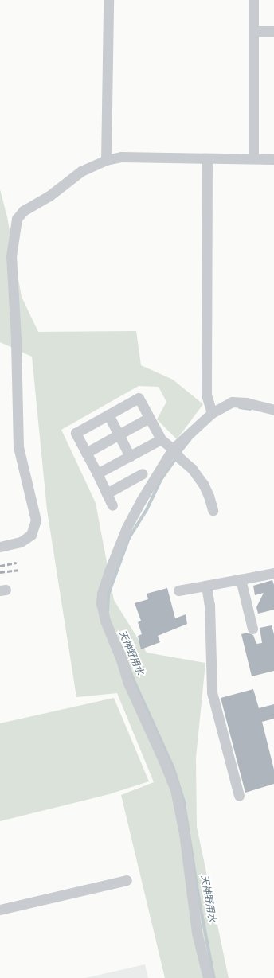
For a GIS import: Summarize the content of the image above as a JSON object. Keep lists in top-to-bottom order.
{
  "water": ["天神野用水"]
}
